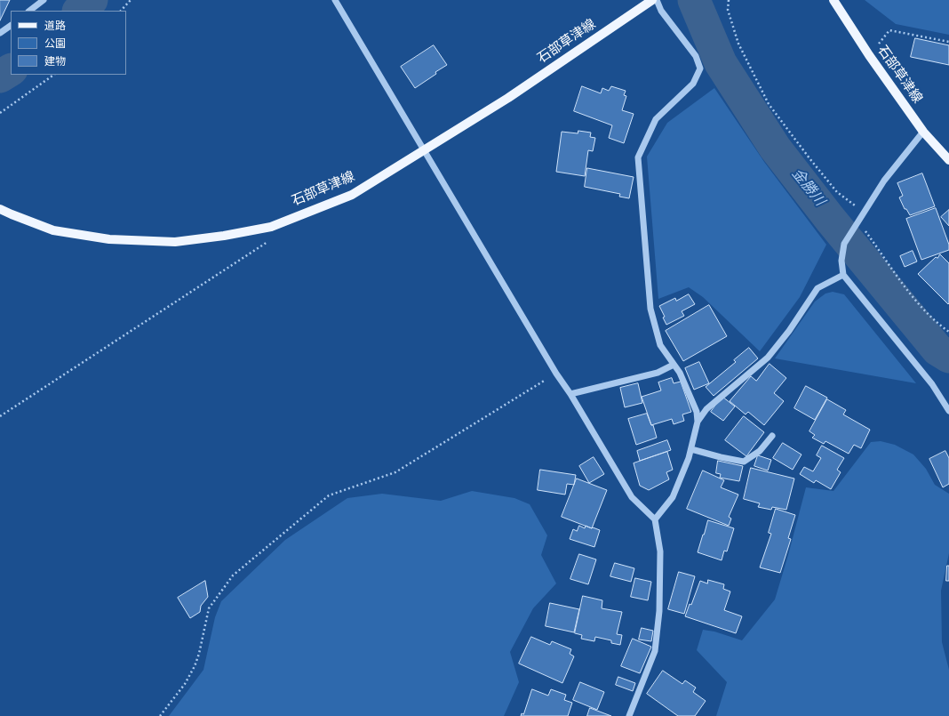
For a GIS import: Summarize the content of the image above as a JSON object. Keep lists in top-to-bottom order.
{
  "streets": {
    "main road": ["石部草津線"]
  },
  "water": ["金勝川"],
  "legend": ["道路", "公園", "建物"]
}
